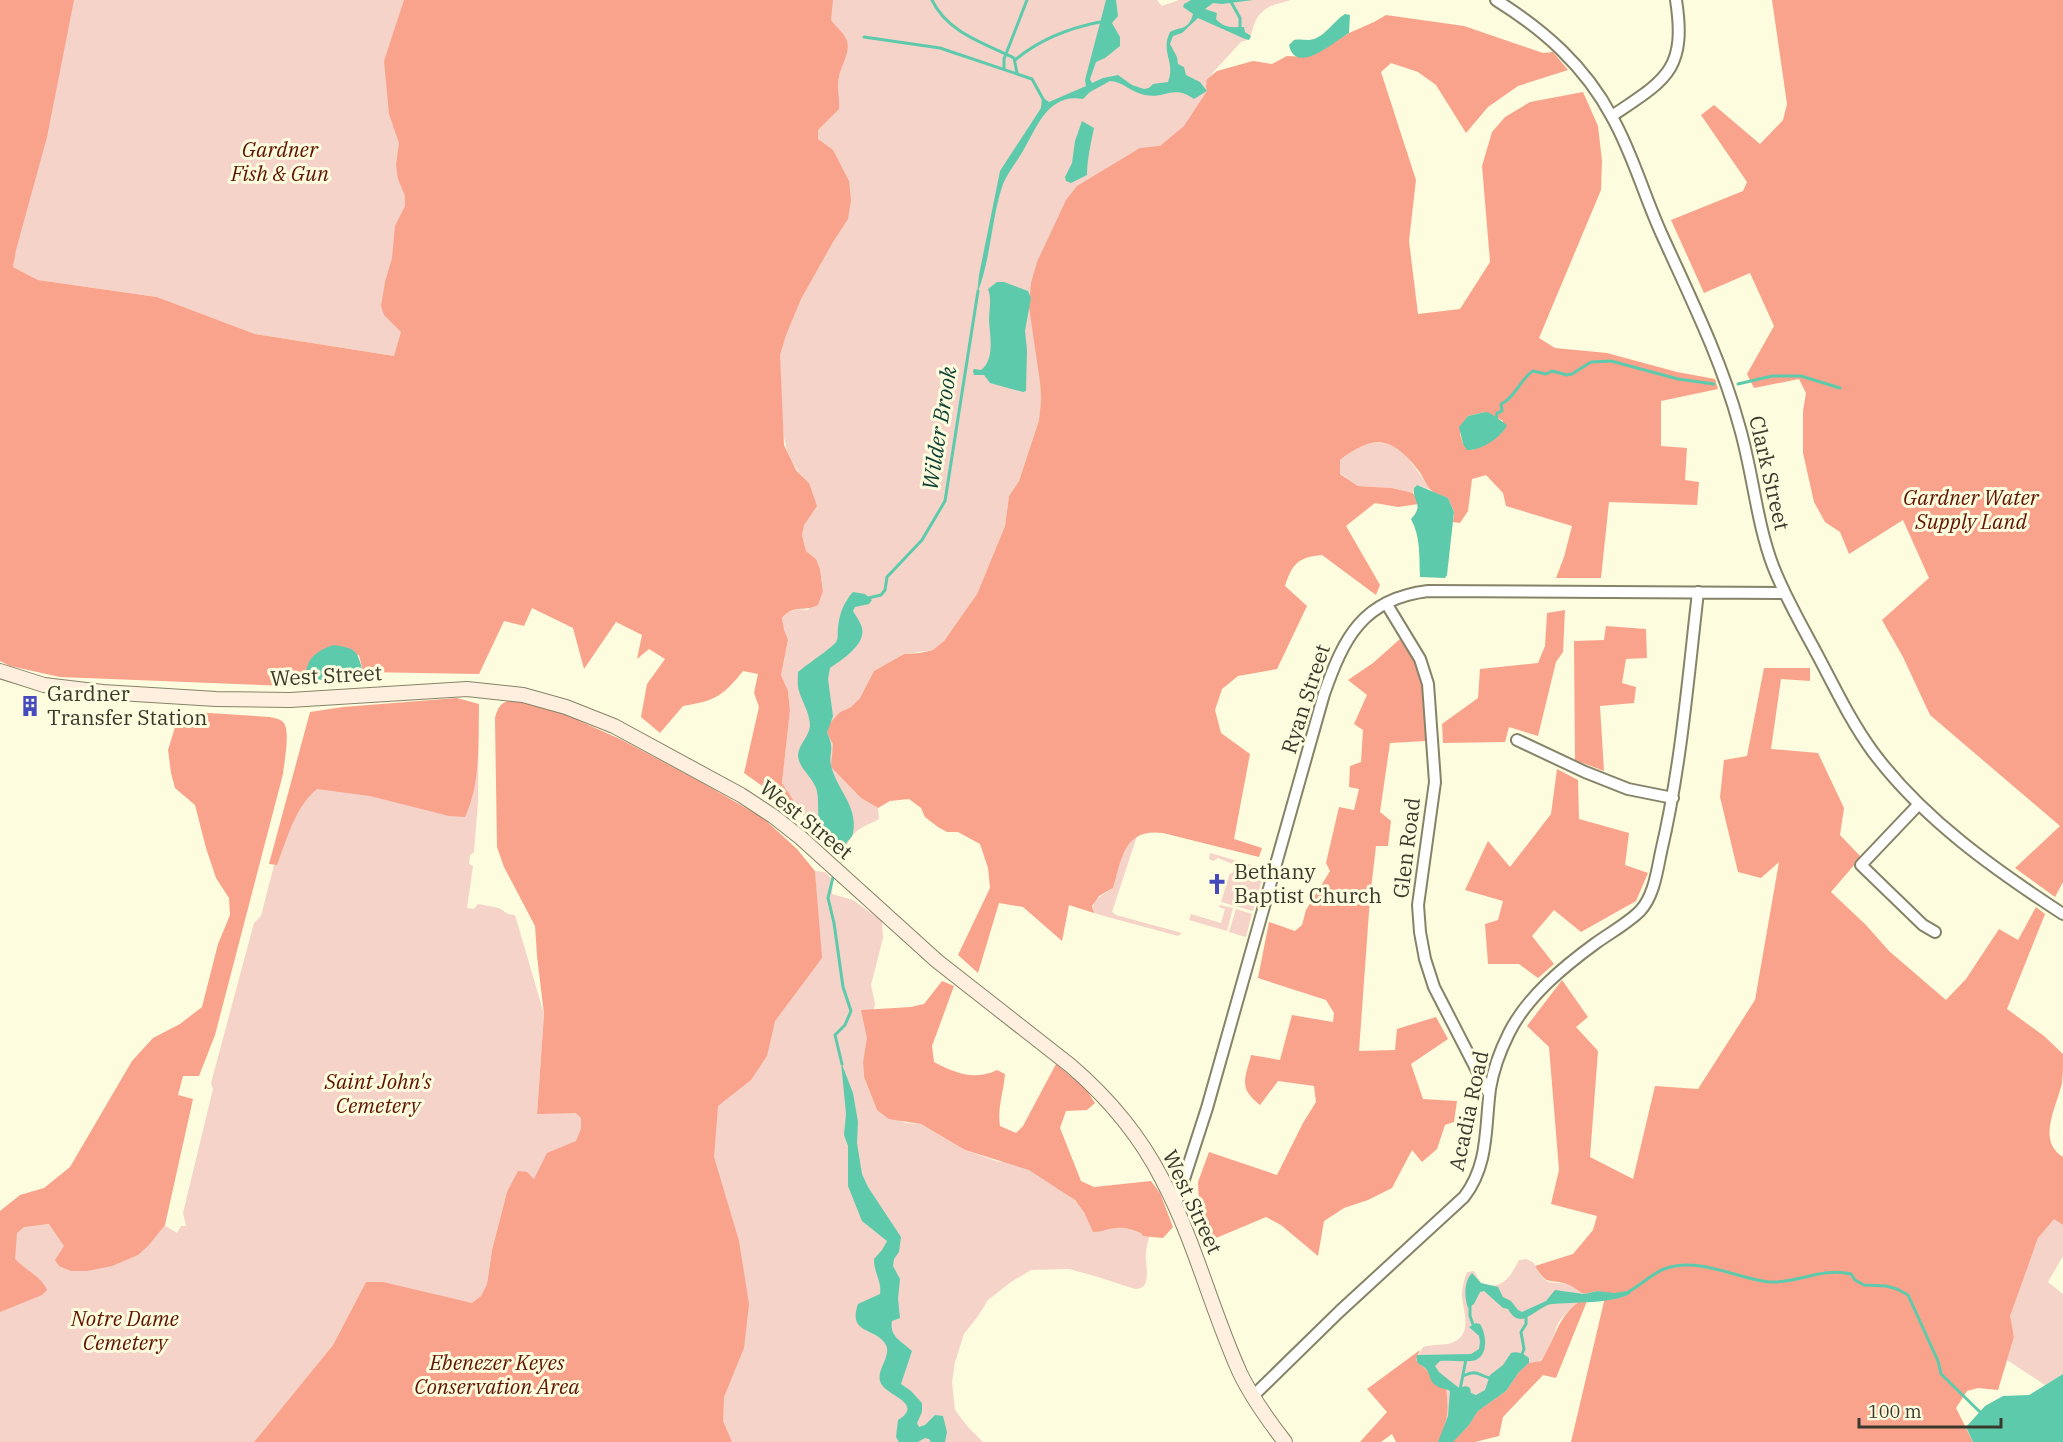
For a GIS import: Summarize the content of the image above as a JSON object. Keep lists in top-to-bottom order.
{
  "streets": {
    "main road": ["West Street"],
    "street": [
      "Clark Street",
      "Ryan Street",
      "Glen Road",
      "Acadia Road"
    ]
  },
  "crossings": [
    ["Clark Street", "Ryan Street"],
    ["West Street", "Ryan Street"],
    ["West Street", "Acadia Road"],
    ["Ryan Street", "Glen Road"],
    ["Ryan Street", "Acadia Road"],
    ["Glen Road", "Acadia Road"]
  ],
  "water": ["Wilder Brook"],
  "parks": [
    "Gardner Fish & Gun",
    "Gardner Water Supply Land",
    "Saint John's Cemetery",
    "Notre Dame Cemetery",
    "Ebenezer Keyes Conservation Area"
  ],
  "places": {
    "building": ["Gardner Transfer Station"],
    "church": ["Bethany Baptist Church"]
  },
  "scale_bar": "100 m"
}
